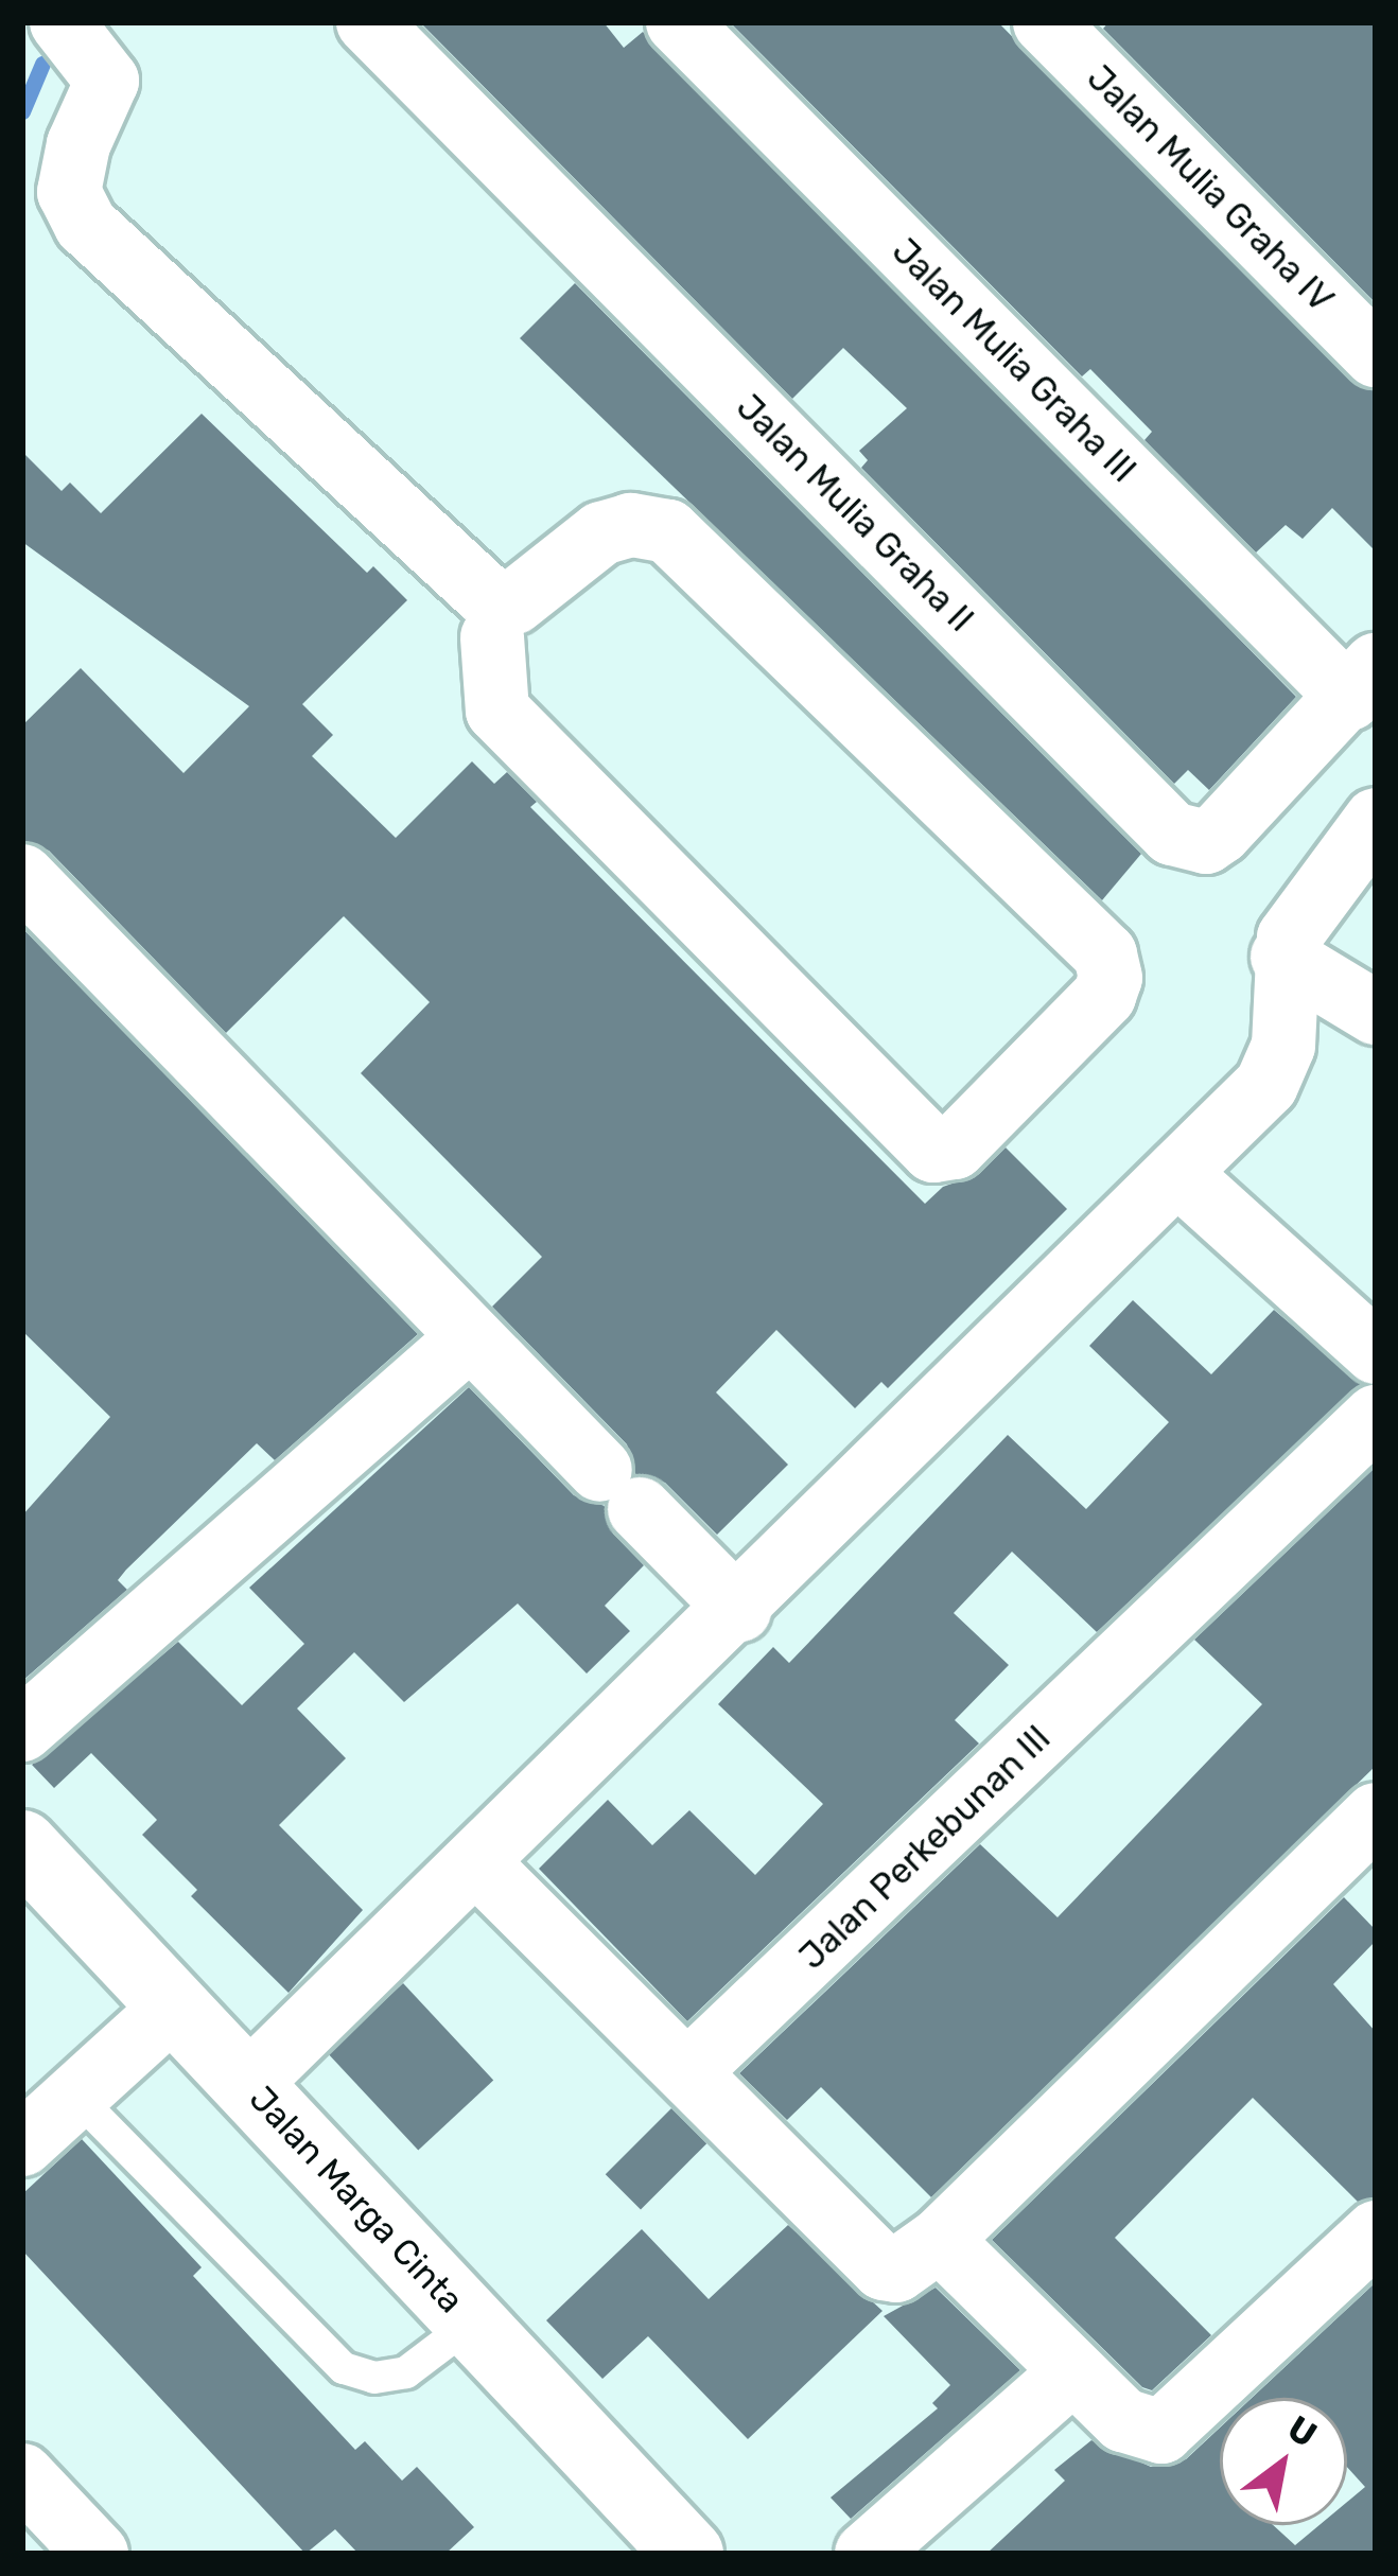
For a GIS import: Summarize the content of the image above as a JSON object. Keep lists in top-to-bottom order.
{
  "streets": {
    "main road": ["Jalan Marga Cinta"],
    "street": [
      "Jalan Mulia Graha IV",
      "Jalan Mulia Graha III",
      "Jalan Mulia Graha II",
      "Jalan Perkebunan III"
    ]
  },
  "crossings": [
    ["Jalan Mulia Graha III", "Jalan Mulia Graha II"]
  ],
  "north": "top right"
}
